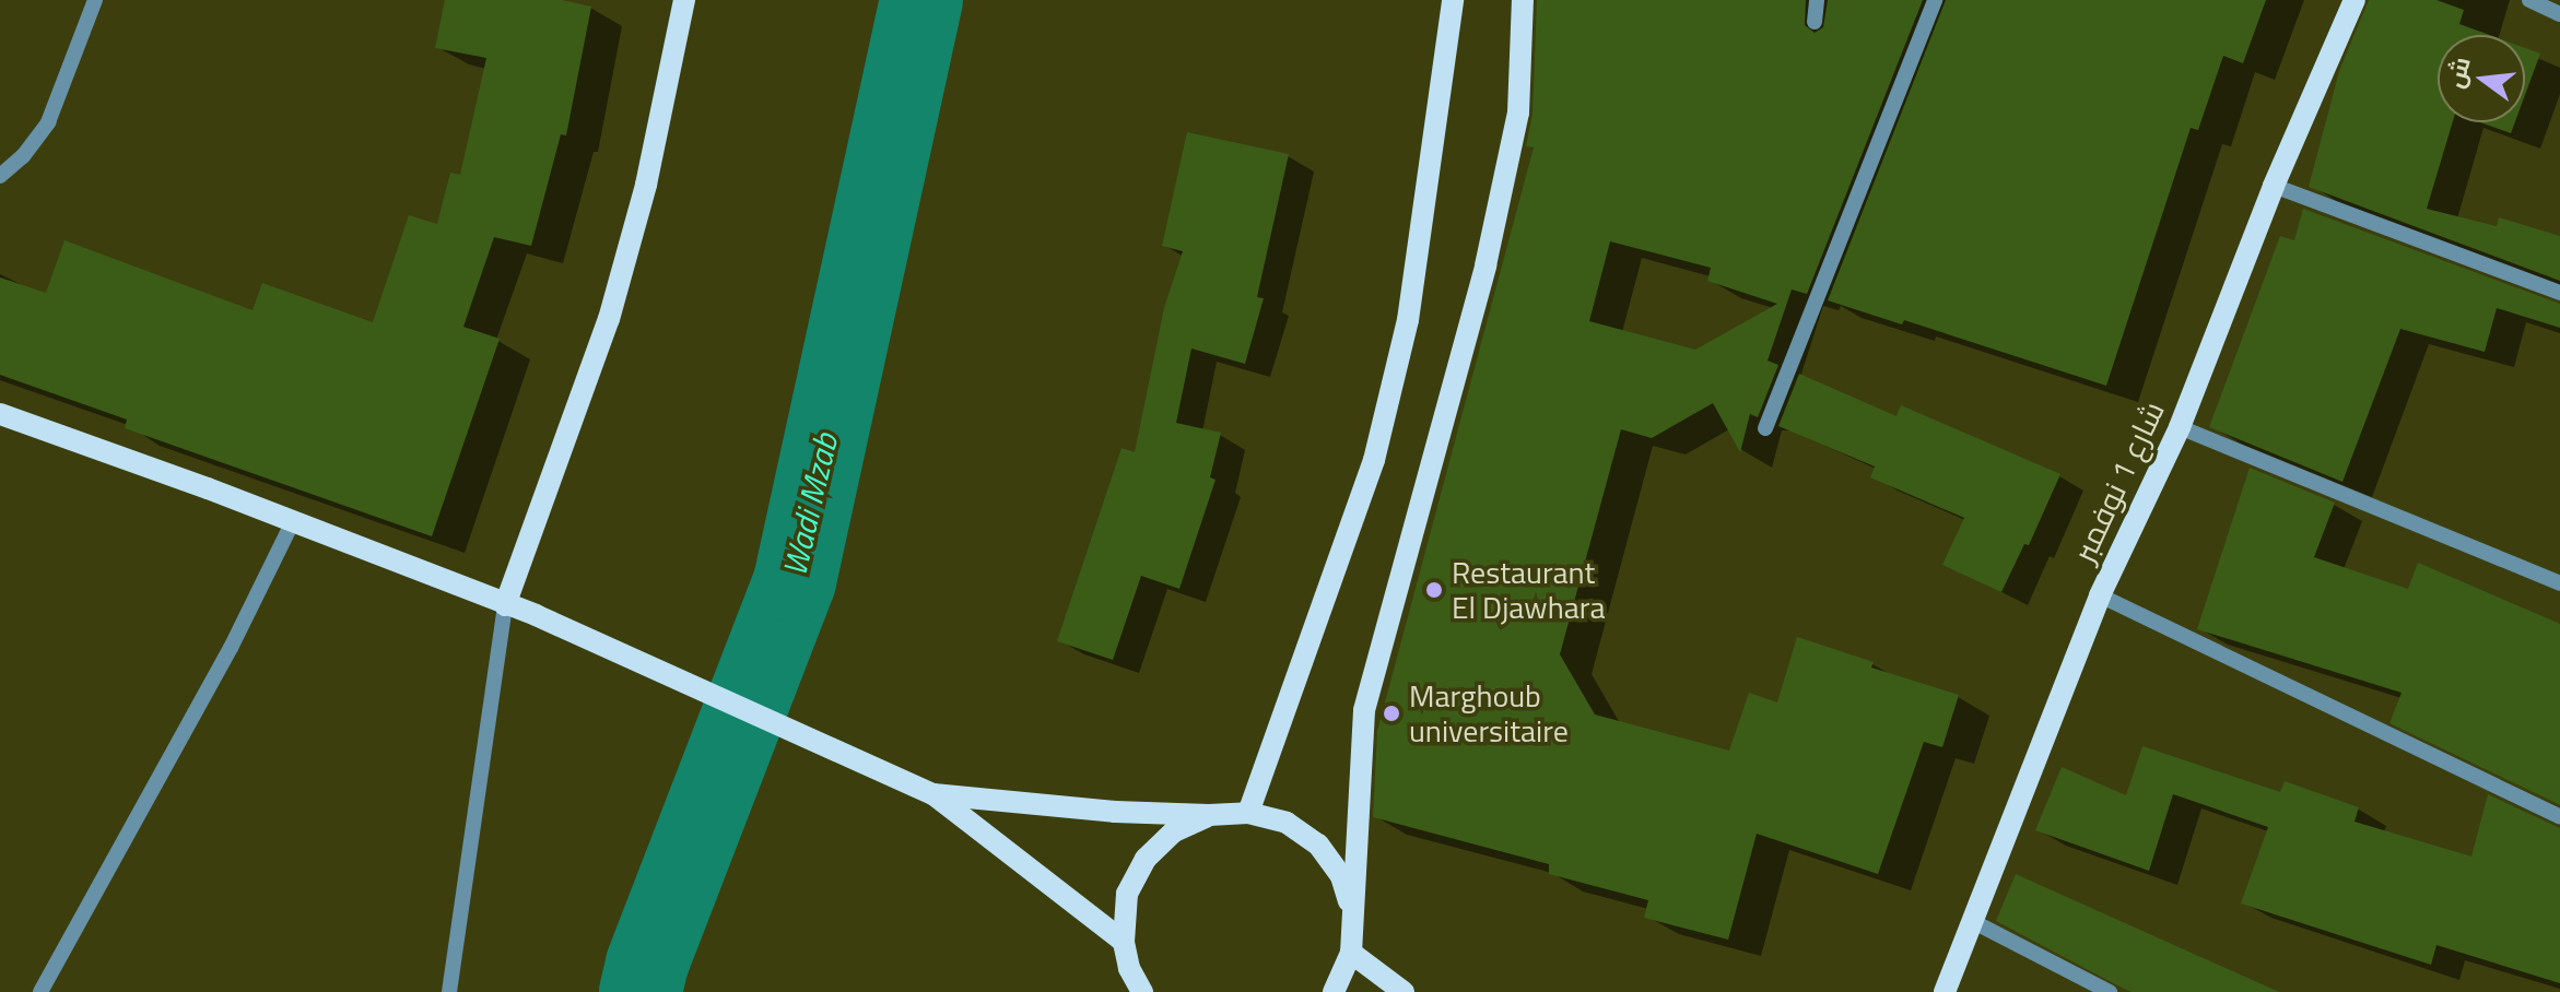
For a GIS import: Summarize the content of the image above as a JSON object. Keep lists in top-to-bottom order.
{
  "streets": {
    "main road": ["شارع 1 نوفمبر"]
  },
  "water": ["Wadi Mzab"],
  "places": ["Restaurant El Djawhara", "Marghoub universitaire"],
  "north": "left"
}
